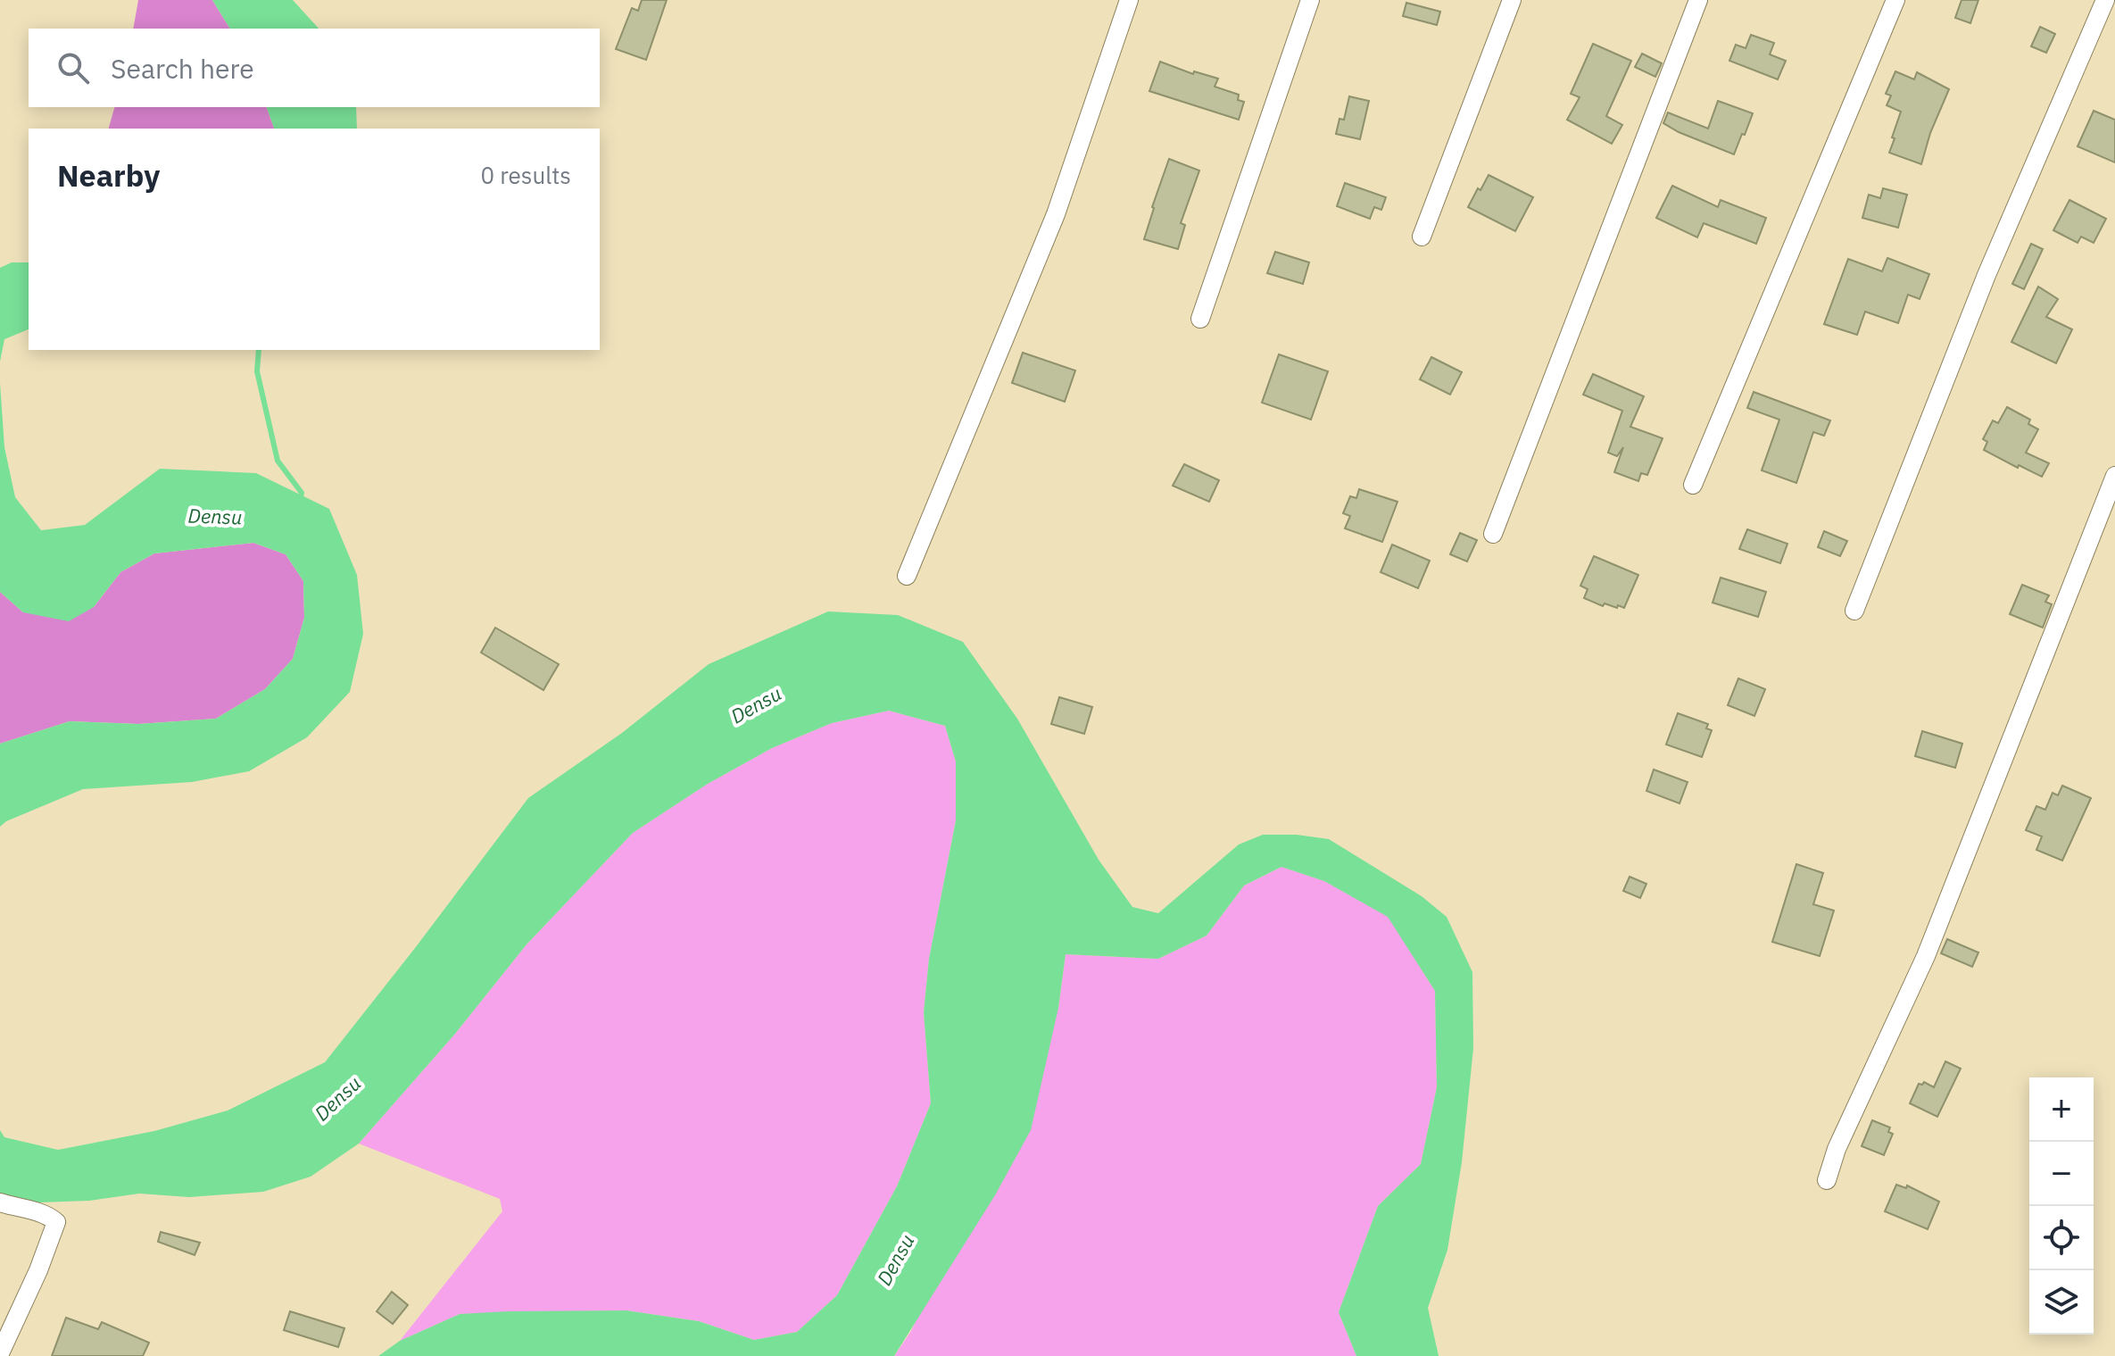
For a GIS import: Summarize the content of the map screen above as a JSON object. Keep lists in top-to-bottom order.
{
  "water": ["Densu"],
  "page": {
    "search": "Search here",
    "heading": ["Nearby", "0 results"],
    "map_buttons": ["+", "−"]
  }
}
